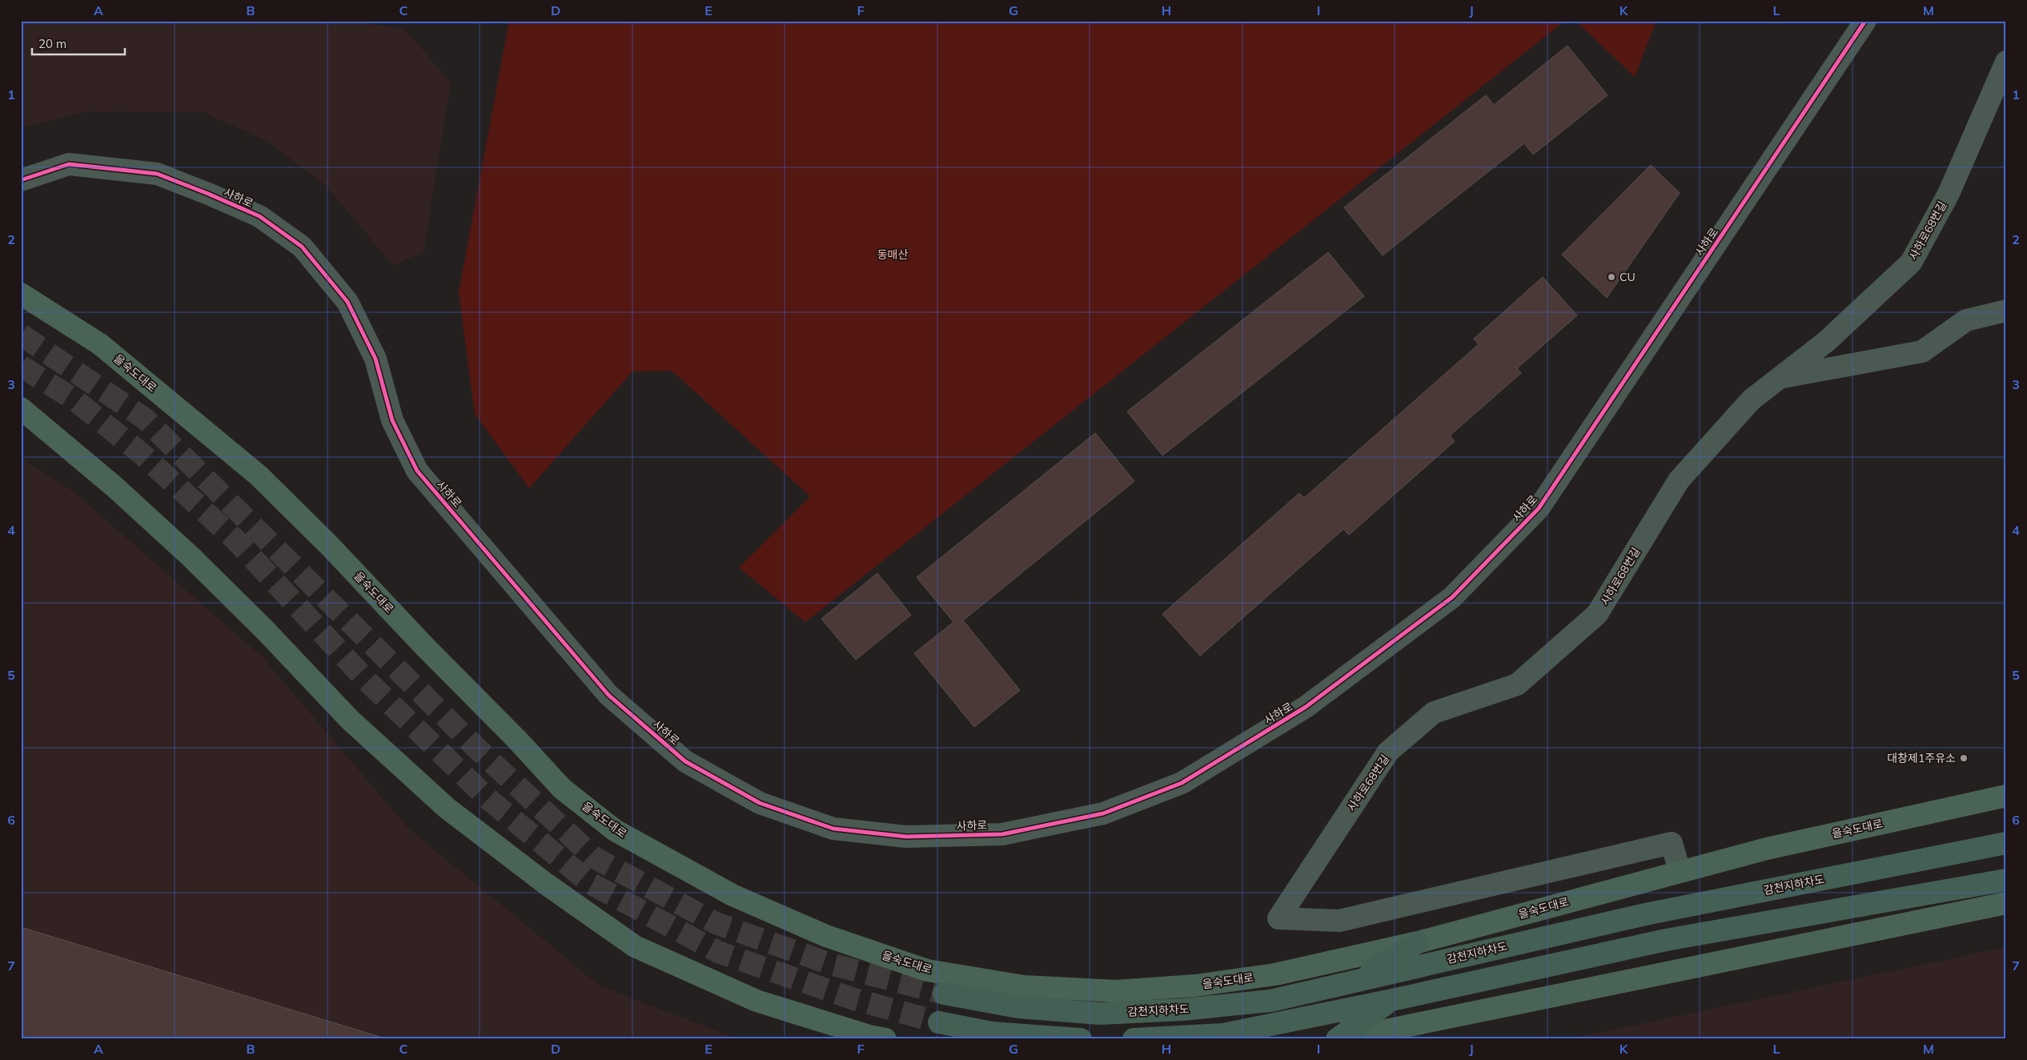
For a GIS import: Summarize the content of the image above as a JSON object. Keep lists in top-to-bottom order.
{
  "streets": {
    "highway": ["감천지하차도"],
    "main road": ["을숙도대로"],
    "street": ["사하로", "사하로68번길"]
  },
  "crossings": [
    ["사하로68번길", "을숙도대로"]
  ],
  "parks": ["동매산"],
  "places": ["CU", "대창제1주유소"],
  "scale_bar": "20 m",
  "grid": {
    "columns": [
      "A",
      "B",
      "C",
      "D",
      "E",
      "F",
      "G",
      "H",
      "I",
      "J",
      "K",
      "L",
      "M"
    ],
    "rows": [
      "1",
      "2",
      "3",
      "4",
      "5",
      "6",
      "7"
    ]
  }
}
